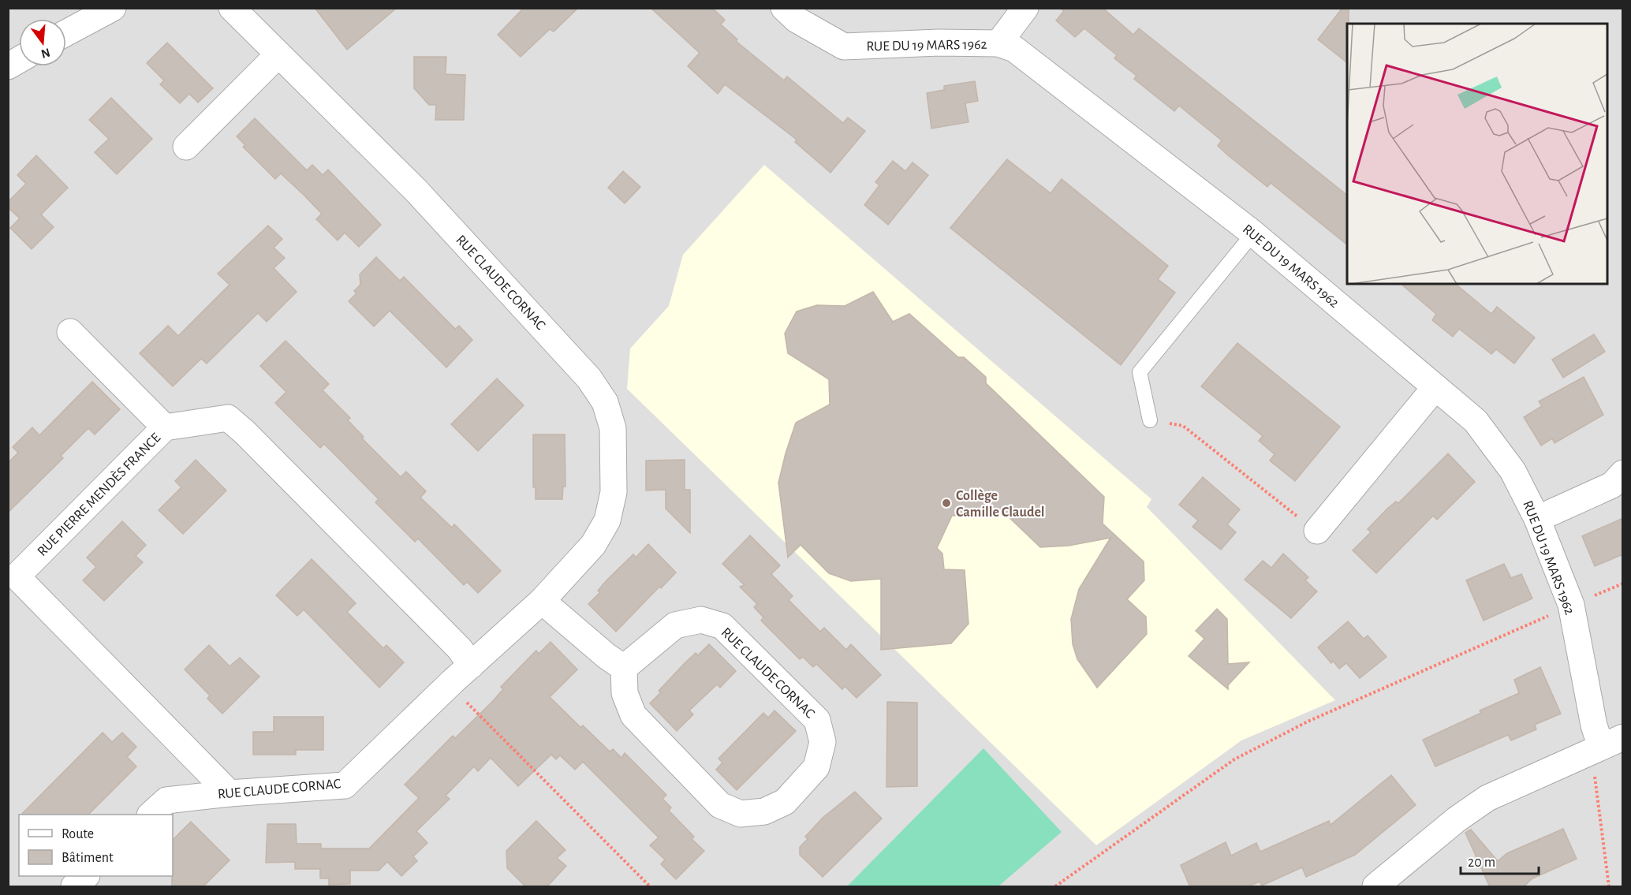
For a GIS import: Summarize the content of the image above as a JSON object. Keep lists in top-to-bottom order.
{
  "streets": {
    "street": ["RUE DU 19 MARS 1962", "RUE CLAUDE CORNAC", "RUE PIERRE MENDÈS FRANCE"]
  },
  "crossings": [
    ["RUE CLAUDE CORNAC", "RUE PIERRE MENDÈS FRANCE"]
  ],
  "places": ["Collège Camille Claudel"],
  "legend": ["Route", "Bâtiment"],
  "scale_bar": "20 m",
  "north": "bottom"
}
